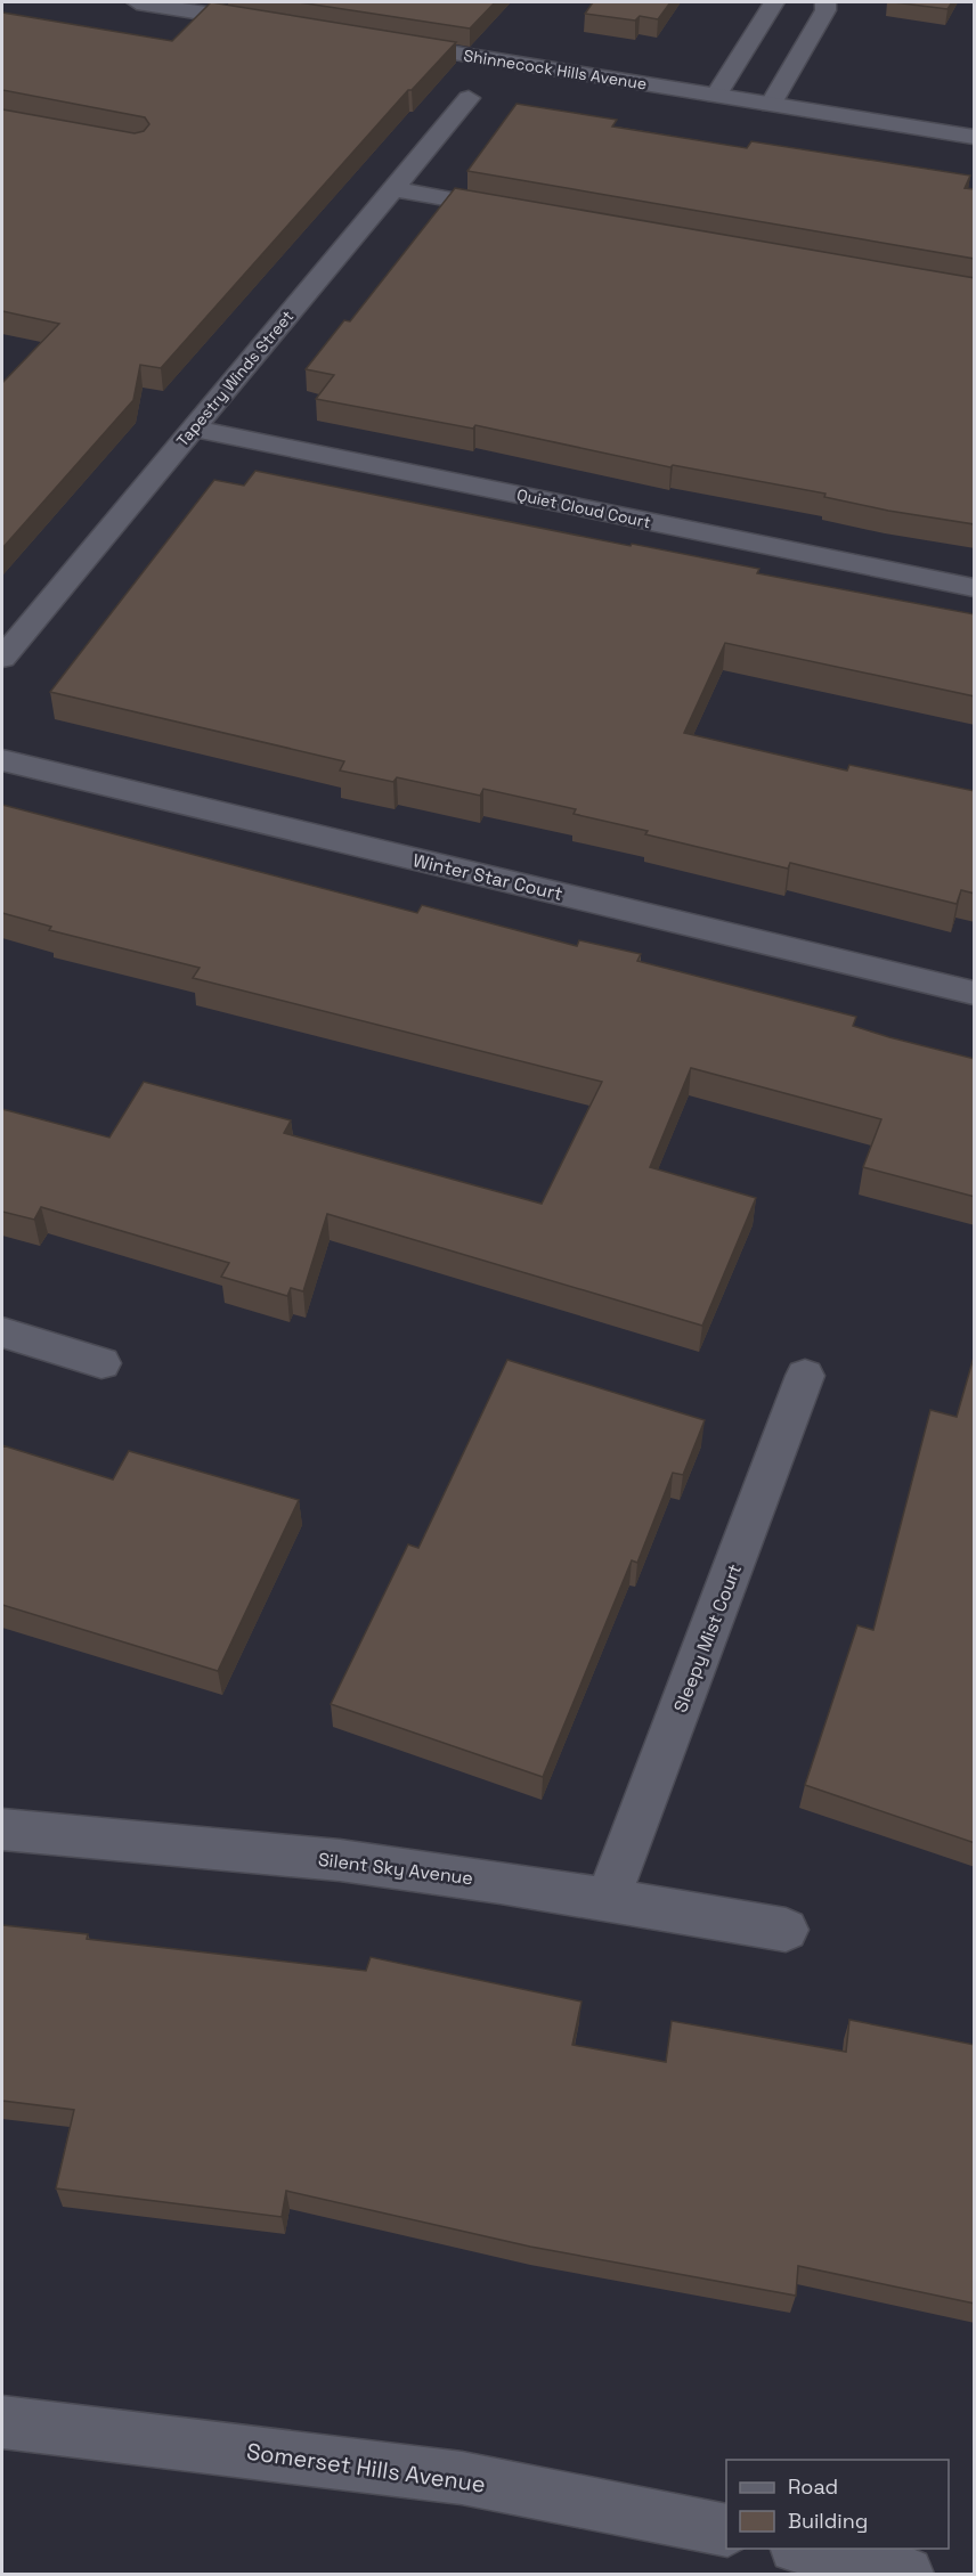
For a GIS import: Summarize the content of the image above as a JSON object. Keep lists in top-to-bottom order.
{
  "streets": {
    "street": [
      "Shinnecock Hills Avenue",
      "Tapestry Winds Street",
      "Quiet Cloud Court",
      "Winter Star Court",
      "Sleepy Mist Court",
      "Silent Sky Avenue",
      "Somerset Hills Avenue"
    ]
  },
  "crossings": [
    ["Tapestry Winds Street", "Quiet Cloud Court"],
    ["Sleepy Mist Court", "Silent Sky Avenue"]
  ],
  "legend": ["Road", "Building"]
}
